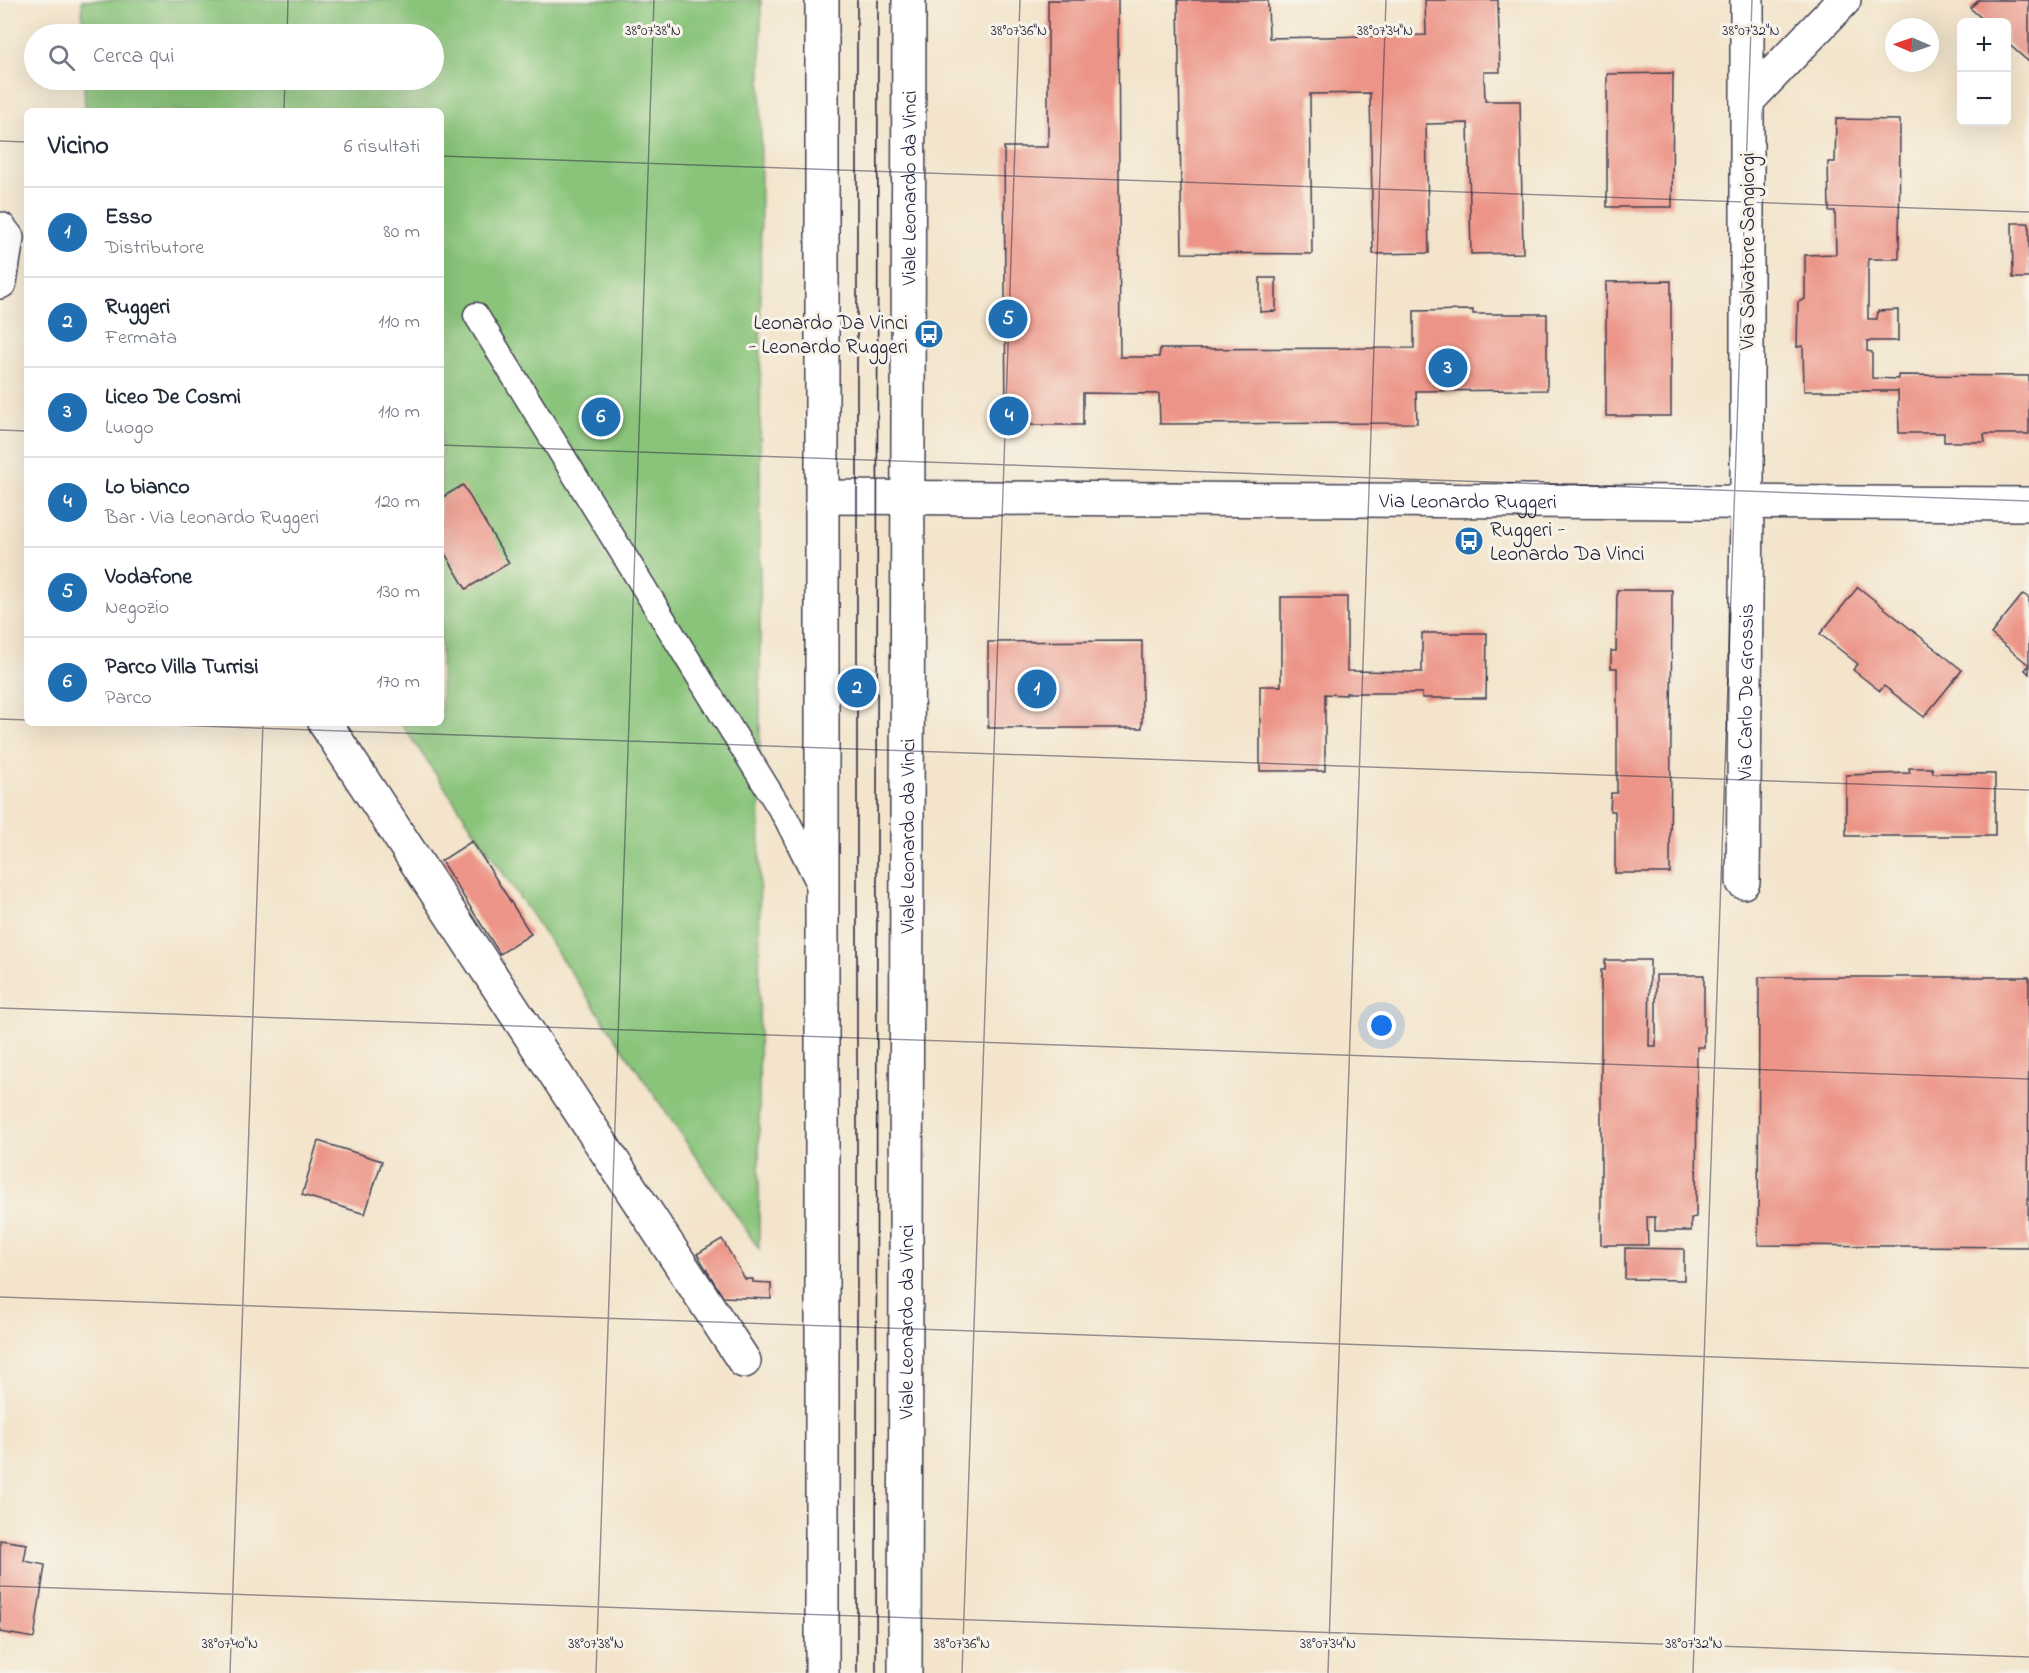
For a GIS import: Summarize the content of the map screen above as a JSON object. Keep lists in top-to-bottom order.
{
  "streets": {
    "street": [
      "Viale Leonardo da Vinci",
      "Via Salvatore Sangiorgi",
      "Via Leonardo Ruggeri",
      "Via Carlo De Grossis"
    ]
  },
  "crossings": [
    ["Viale Leonardo da Vinci", "Via Leonardo Ruggeri"],
    ["Via Salvatore Sangiorgi", "Via Leonardo Ruggeri"],
    ["Via Salvatore Sangiorgi", "Via Carlo De Grossis"],
    ["Via Leonardo Ruggeri", "Via Carlo De Grossis"]
  ],
  "places": {
    "bus stop": ["Leonardo Da Vinci - Leonardo Ruggeri", "Ruggeri - Leonardo Da Vinci"]
  },
  "north": "left",
  "page": {
    "map_buttons": ["+", "−"],
    "search": "Cerca qui",
    "heading": ["Vicino", "6 risultati"],
    "list": [
      {
        "mark": "1",
        "name": "Esso",
        "note": "Distributore",
        "value": "80 m"
      },
      {
        "mark": "2",
        "name": "Ruggeri",
        "note": "Fermata",
        "value": "110 m"
      },
      {
        "mark": "3",
        "name": "Liceo De Cosmi",
        "note": "Luogo",
        "value": "110 m"
      },
      {
        "mark": "4",
        "name": "Lo bianco",
        "note": "Bar · Via Leonardo Ruggeri",
        "value": "120 m"
      },
      {
        "mark": "5",
        "name": "Vodafone",
        "note": "Negozio",
        "value": "130 m"
      },
      {
        "mark": "6",
        "name": "Parco Villa Turrisi",
        "note": "Parco",
        "value": "170 m"
      }
    ],
    "pins": [
      "5",
      "3",
      "4",
      "6",
      "2",
      "1"
    ]
  },
  "coordinates": [
    "38°07'38\"N",
    "38°07'36\"N",
    "38°07'34\"N",
    "38°07'32\"N",
    "38°07'40\"N"
  ]
}
